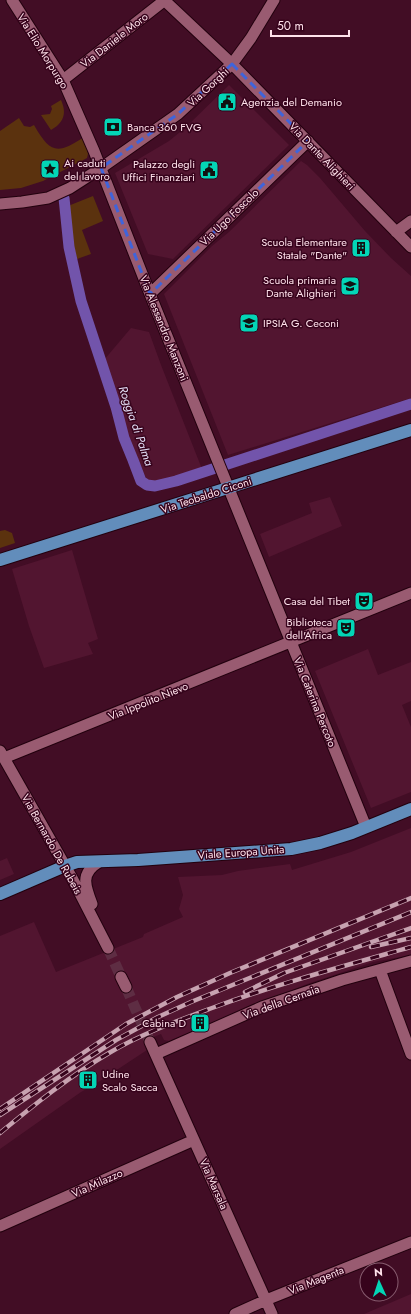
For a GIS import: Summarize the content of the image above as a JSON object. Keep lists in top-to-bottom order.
{
  "streets": {
    "main road": ["Via Teobaldo Ciconi", "Viale Europa Unita"],
    "street": [
      "Via Daniele Moro",
      "Via Elio Morpurgo",
      "Via Gorghi",
      "Via Dante Alighieri",
      "Via Ugo Foscolo",
      "Via Alessandro Manzoni",
      "Via Ippolito Nievo",
      "Via Caterina Percoto",
      "Via Bernardo De Rubeis",
      "Via della Cernaia",
      "Via Milazzo",
      "Via Marsala",
      "Via Magenta"
    ]
  },
  "crossings": [
    ["Via Daniele Moro", "Via Elio Morpurgo"],
    ["Via Daniele Moro", "Via Dante Alighieri"],
    ["Via Elio Morpurgo", "Via Gorghi"],
    ["Via Elio Morpurgo", "Via Alessandro Manzoni"],
    ["Via Gorghi", "Via Dante Alighieri"],
    ["Via Gorghi", "Via Alessandro Manzoni"],
    ["Via Dante Alighieri", "Via Ugo Foscolo"],
    ["Via Ugo Foscolo", "Via Alessandro Manzoni"],
    ["Via Alessandro Manzoni", "Via Teobaldo Ciconi"],
    ["Via Alessandro Manzoni", "Via Caterina Percoto"],
    ["Via Teobaldo Ciconi", "Via Caterina Percoto"],
    ["Via Ippolito Nievo", "Via Caterina Percoto"],
    ["Via Ippolito Nievo", "Via Bernardo De Rubeis"],
    ["Via Caterina Percoto", "Viale Europa Unita"],
    ["Via Bernardo De Rubeis", "Viale Europa Unita"],
    ["Via della Cernaia", "Via Marsala"],
    ["Via Milazzo", "Via Marsala"],
    ["Via Marsala", "Via Magenta"]
  ],
  "water": ["Roggia di Palma"],
  "places": {
    "public building": ["Agenzia del Demanio", "Palazzo degli Uffici Finanziari"],
    "bank": ["Banca 360 FVG"],
    "place": ["Ai caduti del lavoro"],
    "building": ["Scuola Elementare Statale \"Dante\"", "Cabina D", "Udine Scalo Sacca"],
    "school or university": ["Scuola primaria Dante Alighieri", "IPSIA G. Ceconi"],
    "theatre": ["Casa del Tibet", "Biblioteca dell'Africa"]
  },
  "scale_bar": "50 m",
  "north": "top"
}
